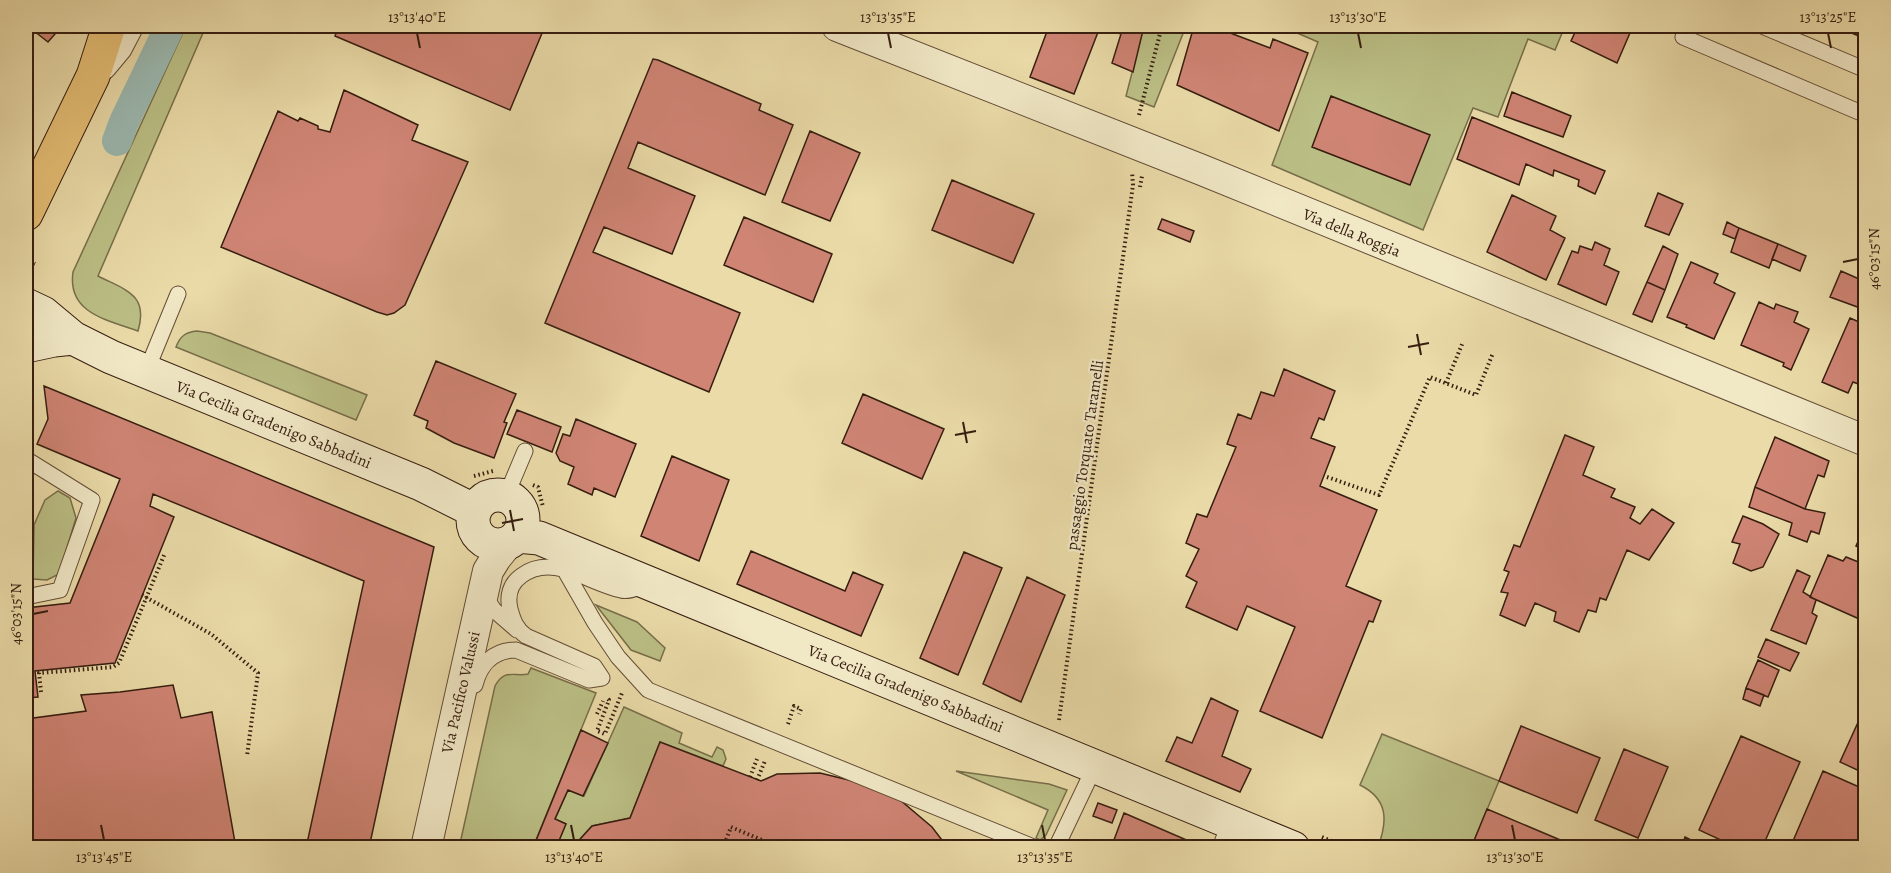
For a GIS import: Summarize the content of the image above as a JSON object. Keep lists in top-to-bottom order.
{
  "streets": {
    "street": ["Via della Roggia", "Via Cecilia Gradenigo Sabbadini", "Via Pacifico Valussi"],
    "path": ["passaggio Torquato Taramelli"]
  },
  "crossings": [
    ["Via Cecilia Gradenigo Sabbadini", "Via Pacifico Valussi"]
  ],
  "coordinates": [
    "13°13'40\"E",
    "13°13'35\"E",
    "13°13'30\"E",
    "13°13'25\"E",
    "46°03'15\"N",
    "13°13'45\"E"
  ]
}
